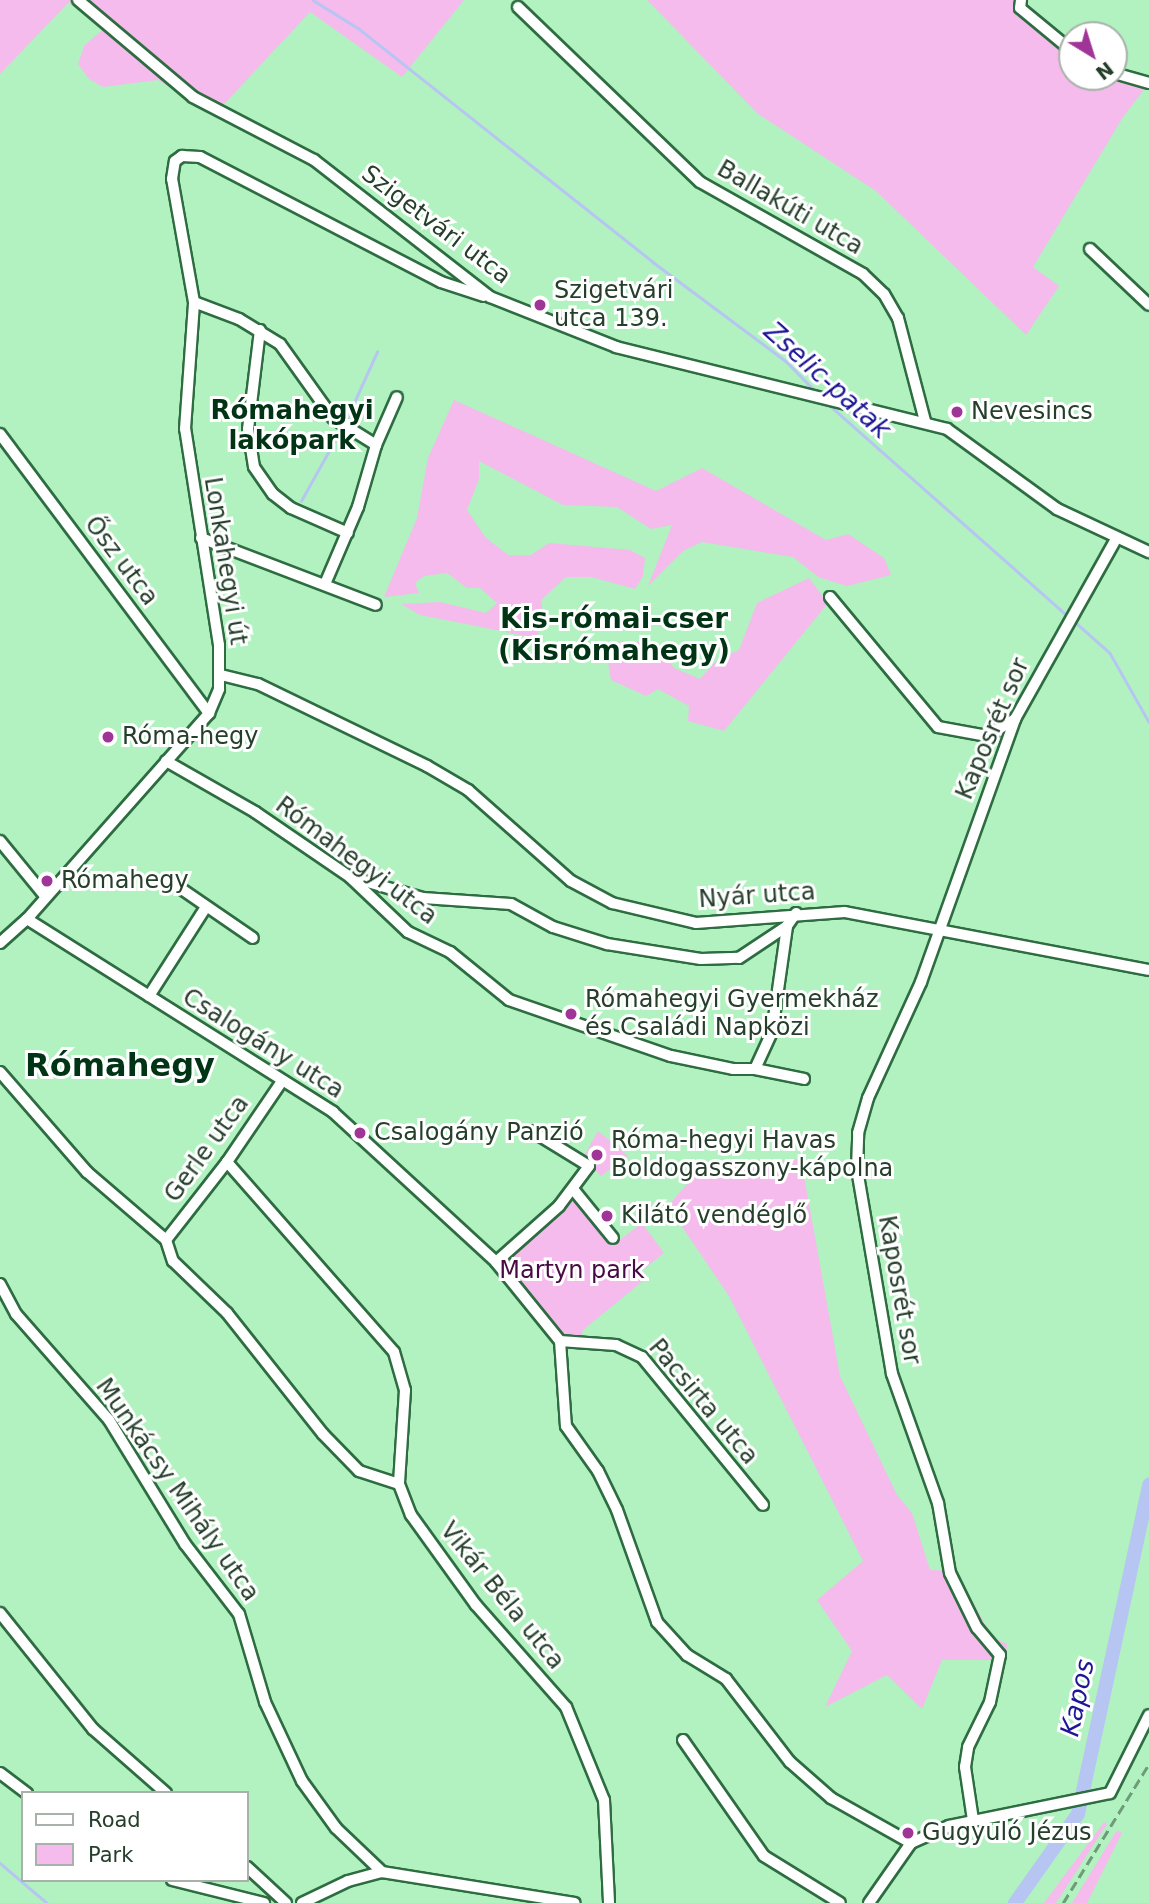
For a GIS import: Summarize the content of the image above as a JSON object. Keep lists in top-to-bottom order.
{
  "streets": {
    "street": [
      "Ballakúti utca",
      "Szigetvári utca",
      "Ősz utca",
      "Lonkahegyi út",
      "Kaposrét sor",
      "Rómahegyi utca",
      "Nyár utca",
      "Csalogány utca",
      "Gerle utca",
      "Pacsirta utca",
      "Munkácsy Mihály utca",
      "Vikár Béla utca"
    ]
  },
  "crossings": [
    ["Ballakúti utca", "Szigetvári utca"],
    ["Szigetvári utca", "Lonkahegyi út"],
    ["Szigetvári utca", "Kaposrét sor"],
    ["Ősz utca", "Lonkahegyi út"],
    ["Lonkahegyi út", "Rómahegyi utca"],
    ["Lonkahegyi út", "Nyár utca"],
    ["Lonkahegyi út", "Csalogány utca"],
    ["Kaposrét sor", "Nyár utca"],
    ["Csalogány utca", "Gerle utca"],
    ["Csalogány utca", "Pacsirta utca"],
    ["Gerle utca", "Vikár Béla utca"]
  ],
  "districts": ["Rómahegyi lakópark", "Kis-római-cser (Kisrómahegy)", "Rómahegy"],
  "water": ["Zselic-patak", "Kapos"],
  "parks": ["Martyn park"],
  "places": [
    "Szigetvári utca 139.",
    "Nevesincs",
    "Róma-hegy",
    "Rómahegy",
    "Rómahegyi Gyermekház és Családi Napközi",
    "Csalogány Panzió",
    "Róma-hegyi Havas Boldogasszony-kápolna",
    "Kilátó vendéglő",
    "Gugyuló Jézus"
  ],
  "legend": ["Road", "Park"],
  "north": "bottom right"
}
